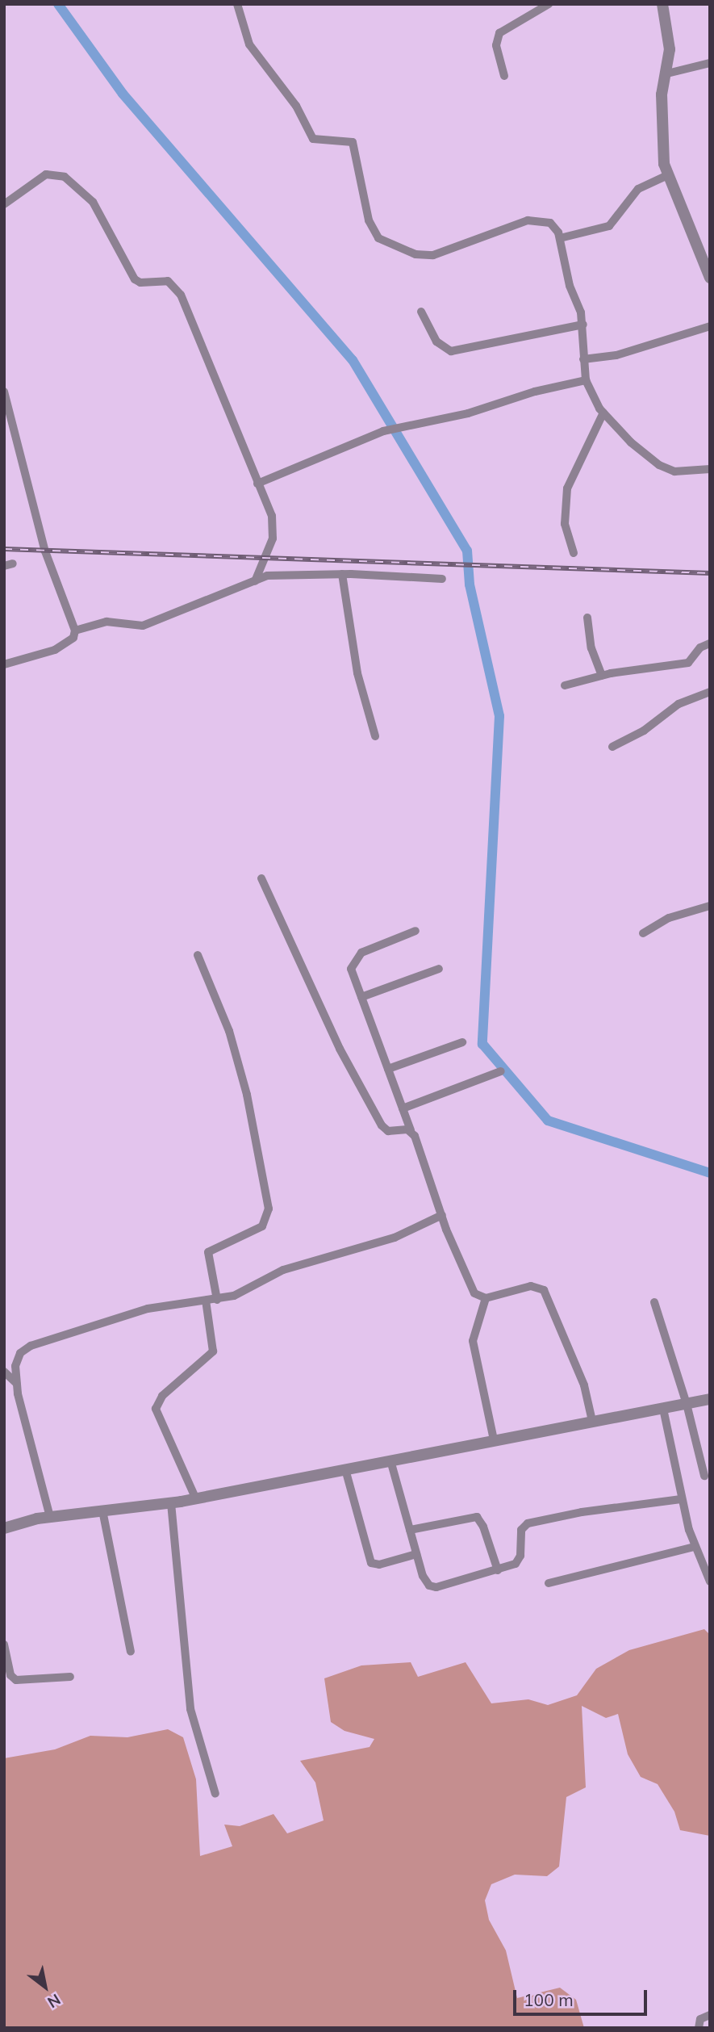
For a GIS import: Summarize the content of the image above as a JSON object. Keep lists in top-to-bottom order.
{
  "scale_bar": "100 m",
  "north": "bottom right"
}
